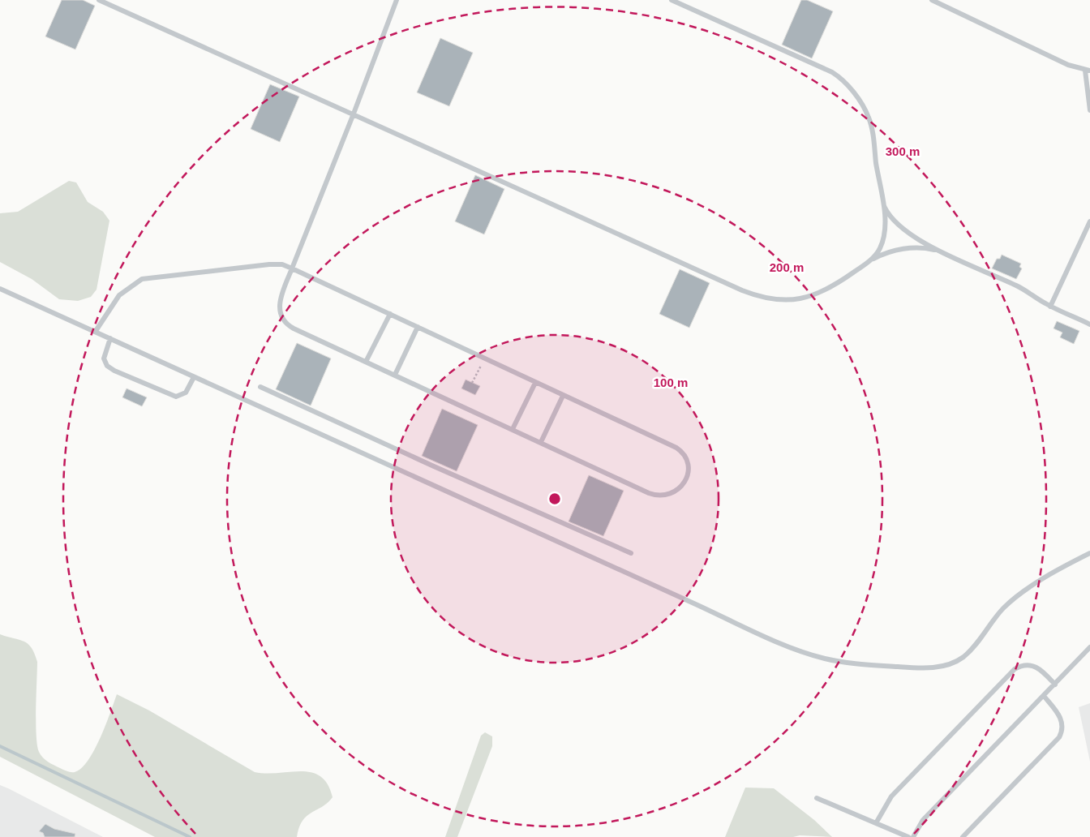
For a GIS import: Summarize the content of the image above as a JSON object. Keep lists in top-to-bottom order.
{
  "rings": ["300 m", "200 m", "100 m"]
}
